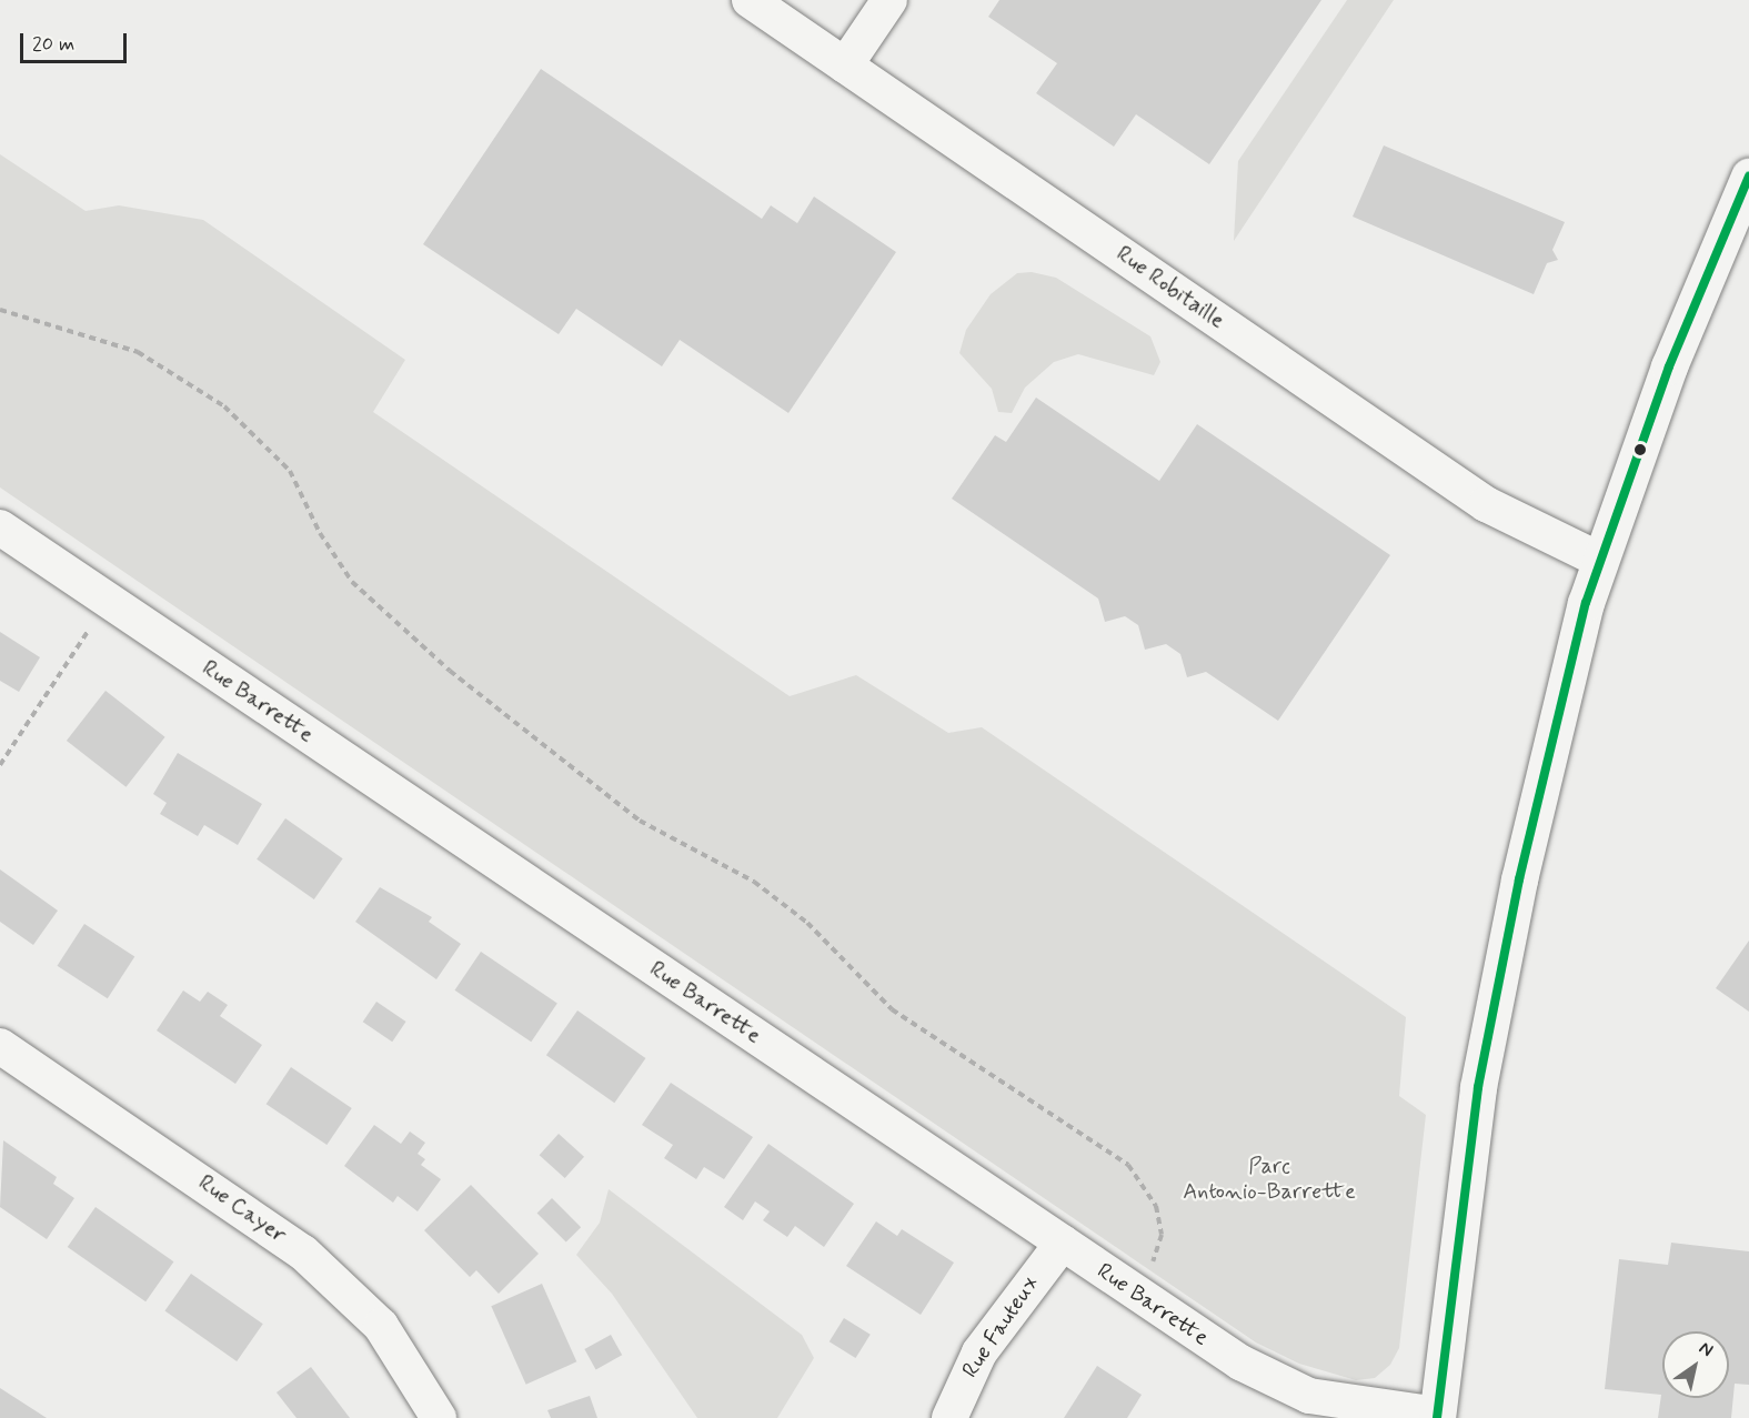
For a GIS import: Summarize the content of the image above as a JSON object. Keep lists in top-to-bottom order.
{
  "streets": {
    "street": [
      "Rue Robitaille",
      "Rue Barrette",
      "Rue Cayer",
      "Rue Fauteux"
    ]
  },
  "crossings": [
    ["Rue Barrette", "Rue Fauteux"]
  ],
  "parks": ["Parc Antonio-Barrette"],
  "scale_bar": "20 m",
  "north": "top right"
}
